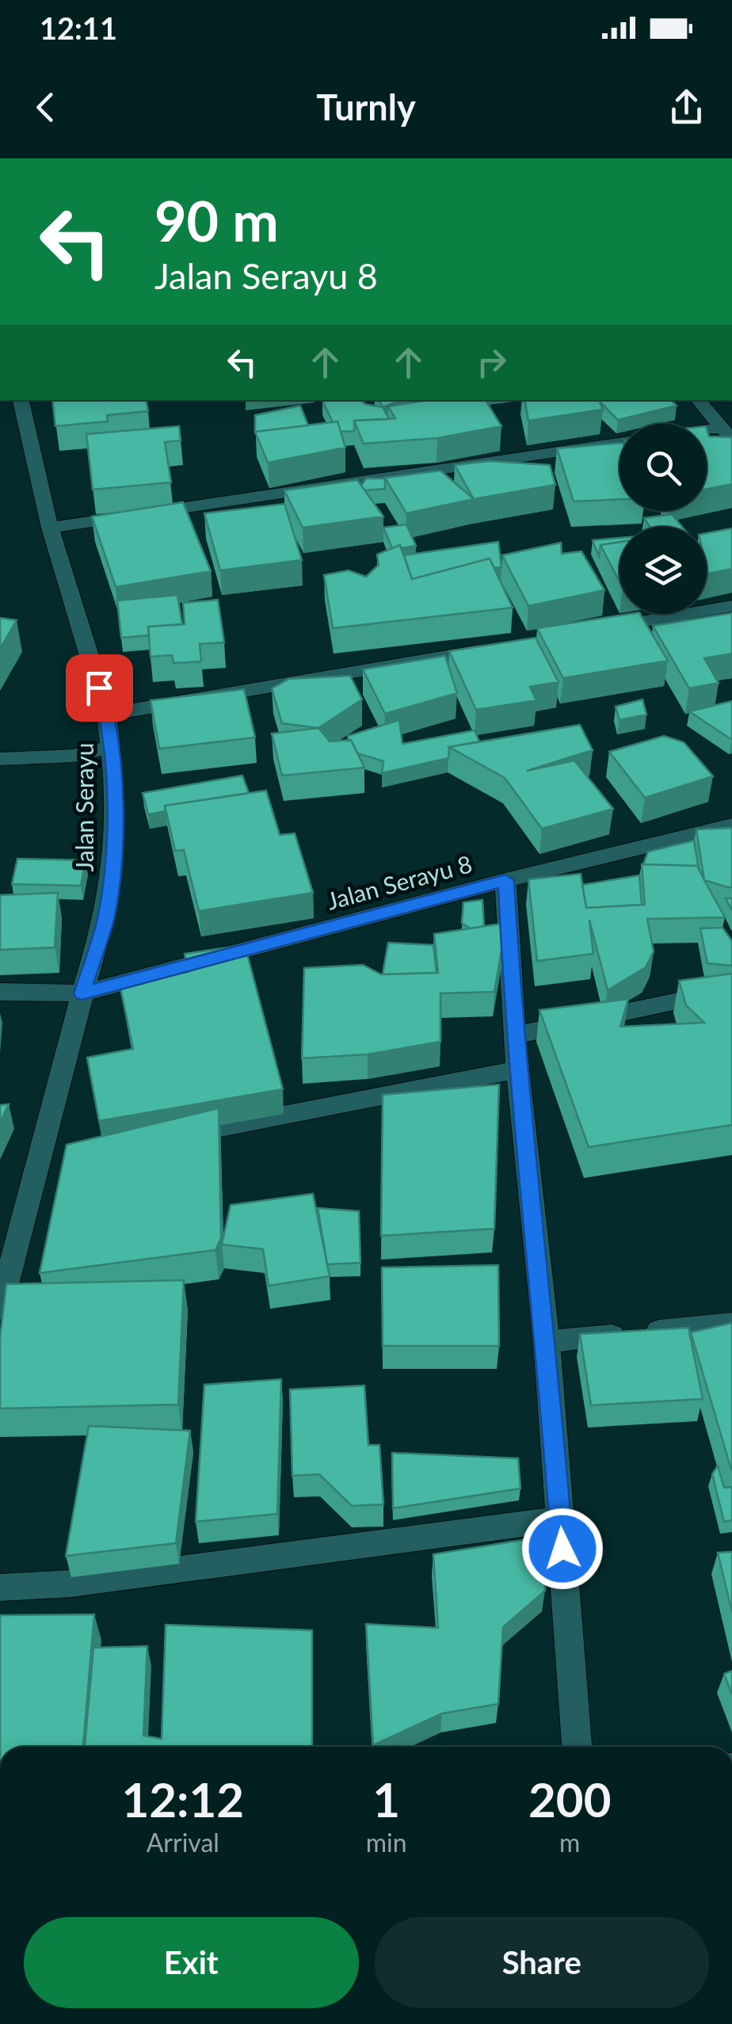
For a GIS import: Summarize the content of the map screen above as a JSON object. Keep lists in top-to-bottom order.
{
  "streets": {
    "street": ["Jalan Serayu", "Jalan Serayu 8"]
  },
  "crossings": [
    ["Jalan Serayu", "Jalan Serayu 8"]
  ],
  "page": {
    "status": "12:11",
    "header": "Turnly",
    "turn": ["90 m", "Jalan Serayu 8"],
    "eta": [
      "12:12",
      "Arrival",
      "1",
      "min",
      "200",
      "m"
    ],
    "buttons": ["Exit", "Share"]
  }
}
